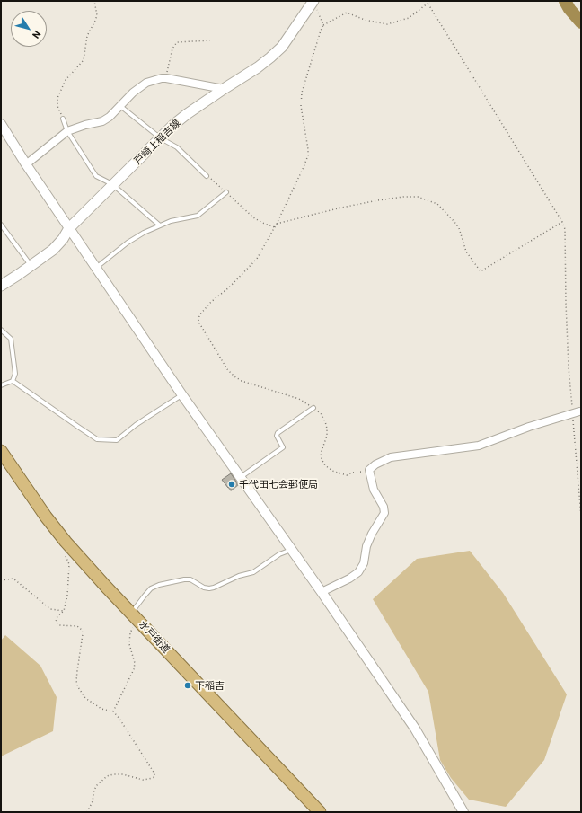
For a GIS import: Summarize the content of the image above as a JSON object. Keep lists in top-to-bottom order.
{
  "streets": {
    "highway": ["水戸街道"],
    "main road": ["戸崎上稲吉線"]
  },
  "places": ["千代田七会郵便局", "下稲吉"],
  "north": "bottom right"
}
